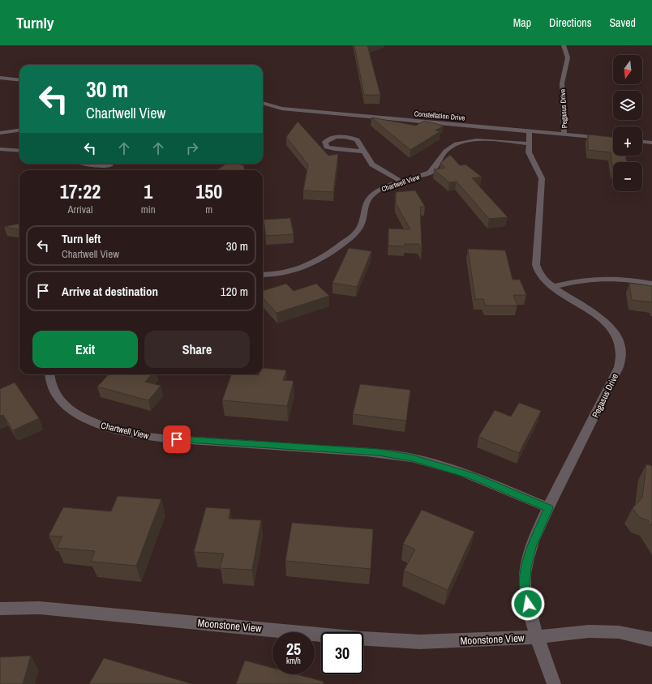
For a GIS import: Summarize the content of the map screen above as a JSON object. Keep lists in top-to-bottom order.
{
  "streets": {
    "street": [
      "Pegasus Drive",
      "Constellation Drive",
      "Chartwell View",
      "Moonstone View"
    ]
  },
  "crossings": [
    ["Pegasus Drive", "Constellation Drive"],
    ["Pegasus Drive", "Chartwell View"],
    ["Pegasus Drive", "Moonstone View"]
  ],
  "north": "bottom",
  "page": {
    "header": "Turnly",
    "nav": ["Map", "Directions", "Saved"],
    "map_buttons": ["+", "−"],
    "turn": ["30 m", "Chartwell View"],
    "eta": [
      "17:22",
      "Arrival",
      "1",
      "min",
      "150",
      "m"
    ],
    "list": [
      {
        "name": "Turn left",
        "note": "Chartwell View",
        "value": "30 m"
      },
      {
        "name": "Arrive at destination",
        "value": "120 m"
      }
    ],
    "buttons": ["Exit", "Share"],
    "speed": "25 km/h",
    "limit": "30"
  }
}
